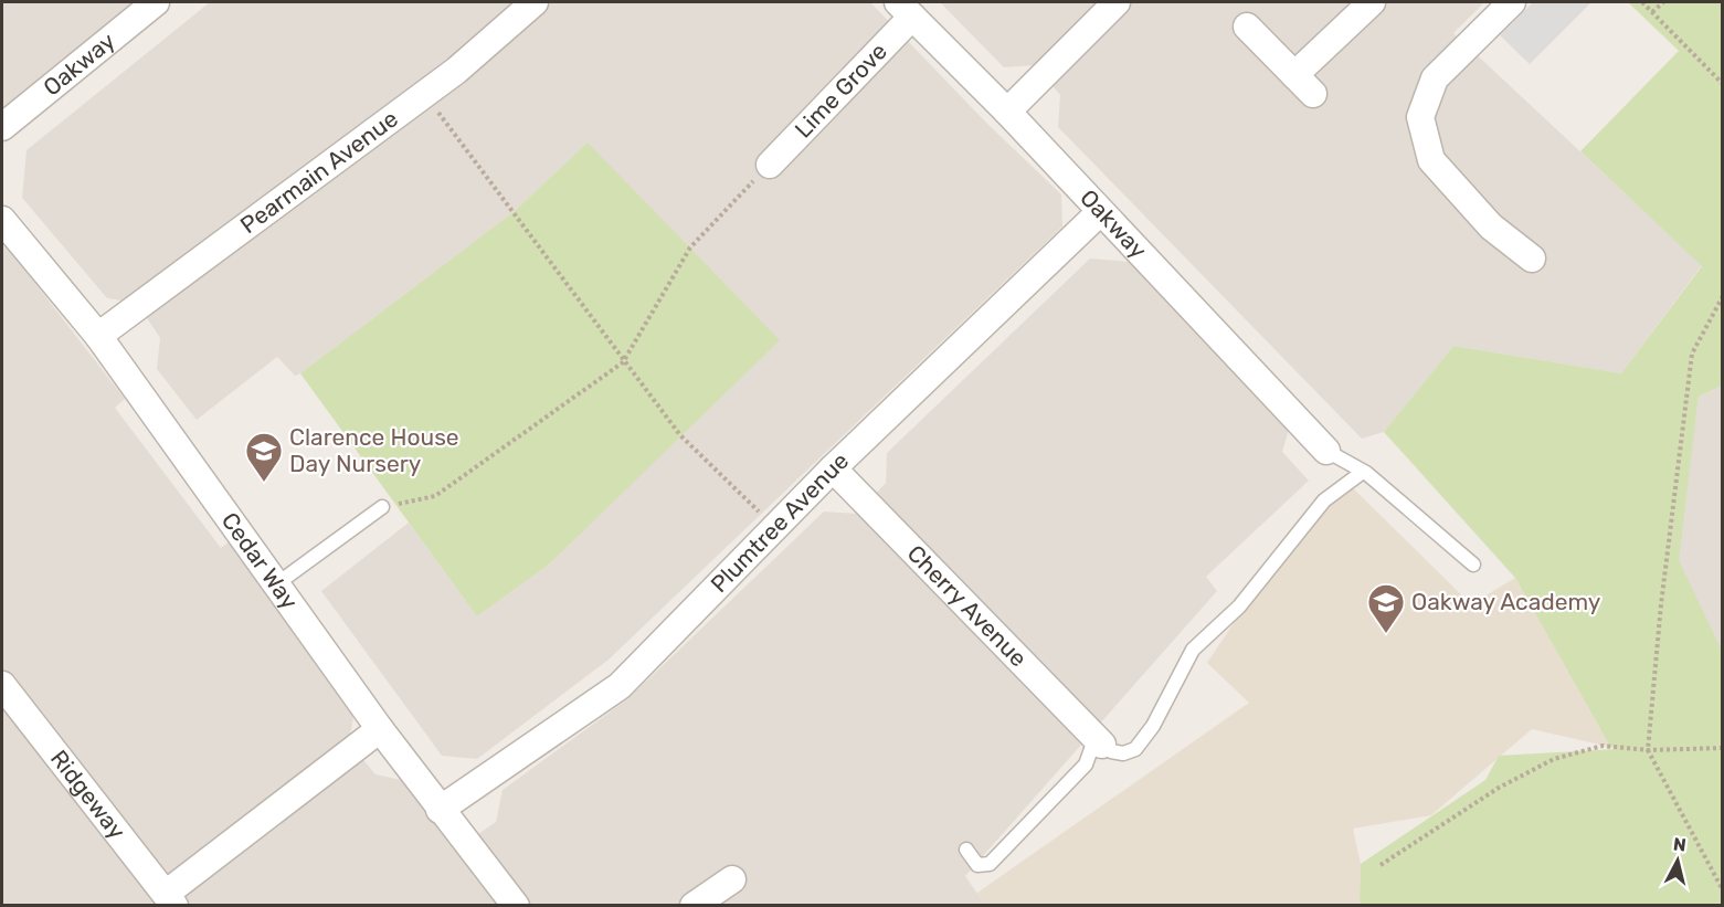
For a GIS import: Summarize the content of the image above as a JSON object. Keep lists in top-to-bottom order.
{
  "streets": {
    "street": [
      "Oakway",
      "Lime Grove",
      "Pearmain Avenue",
      "Plumtree Avenue",
      "Cedar Way",
      "Cherry Avenue",
      "Ridgeway"
    ]
  },
  "crossings": [
    ["Oakway", "Lime Grove"],
    ["Oakway", "Plumtree Avenue"],
    ["Pearmain Avenue", "Cedar Way"],
    ["Plumtree Avenue", "Cedar Way"],
    ["Plumtree Avenue", "Cherry Avenue"]
  ],
  "places": {
    "school or university": ["Clarence House Day Nursery", "Oakway Academy"]
  },
  "north": "top"
}
